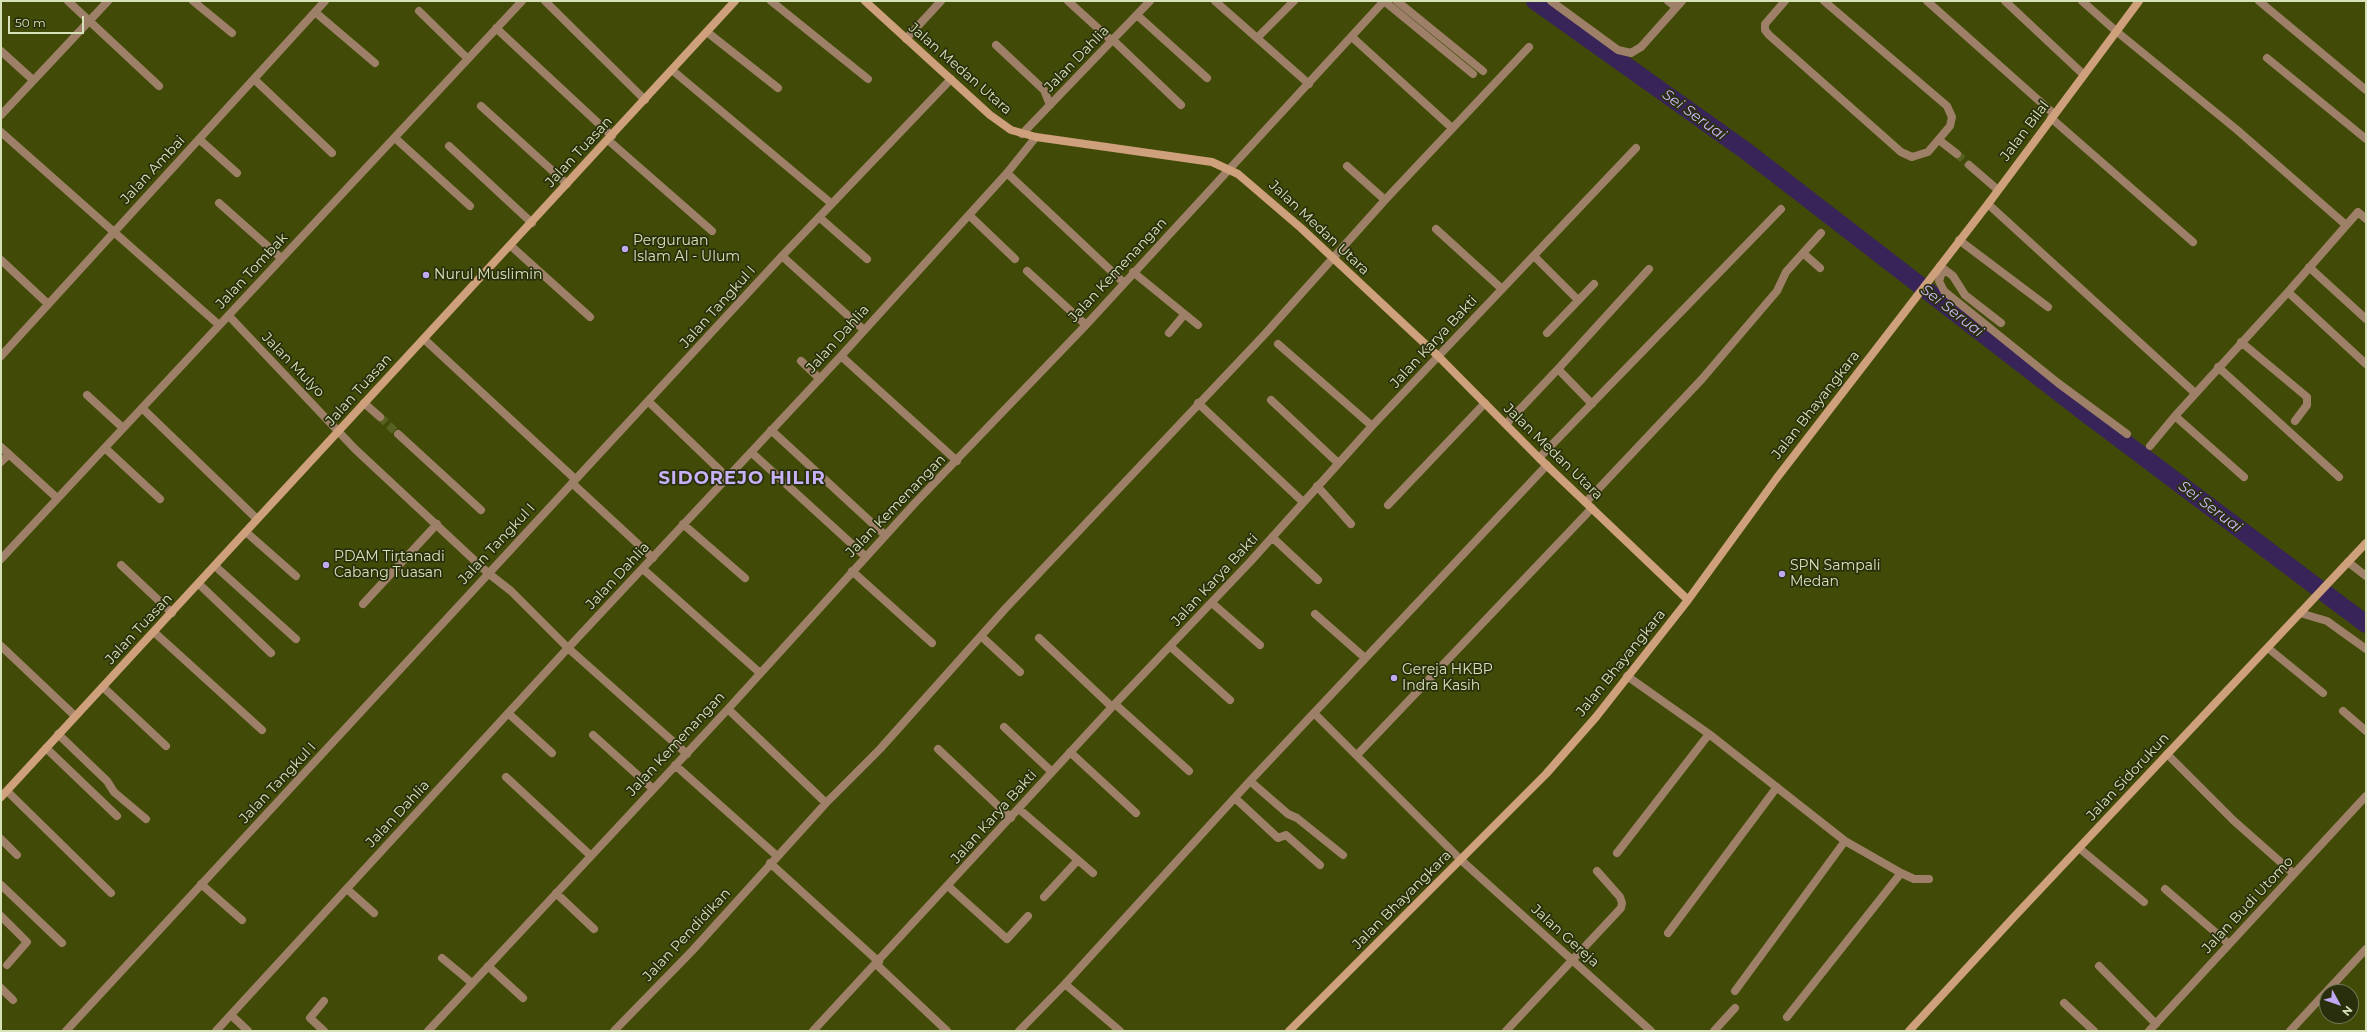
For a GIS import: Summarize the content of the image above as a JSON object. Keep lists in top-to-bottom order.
{
  "streets": {
    "street": [
      "Jalan Dahlia",
      "Jalan Medan Utara",
      "Jalan Bilal",
      "Jalan Tuasan",
      "Jalan Ambai",
      "Jalan Kemenangan",
      "Jalan Tombak",
      "Jalan Tangkul I",
      "Jalan Karya Bakti",
      "Jalan Mulyo",
      "Jalan Bhayangkara",
      "Jalan Sidorukun",
      "Jalan Budi Utomo",
      "Jalan Pendidikan",
      "Jalan Gereja"
    ]
  },
  "crossings": [
    ["Jalan Dahlia", "Jalan Medan Utara"],
    ["Jalan Dahlia", "Jalan Mulyo"],
    ["Jalan Medan Utara", "Jalan Kemenangan"],
    ["Jalan Medan Utara", "Jalan Tangkul I"],
    ["Jalan Medan Utara", "Jalan Karya Bakti"],
    ["Jalan Medan Utara", "Jalan Bhayangkara"],
    ["Jalan Bilal", "Jalan Bhayangkara"],
    ["Jalan Tuasan", "Jalan Mulyo"],
    ["Jalan Kemenangan", "Jalan Mulyo"],
    ["Jalan Tombak", "Jalan Mulyo"],
    ["Jalan Tangkul I", "Jalan Mulyo"],
    ["Jalan Bhayangkara", "Jalan Gereja"]
  ],
  "districts": ["SIDOREJO HILIR"],
  "water": ["Sei Seruai"],
  "places": [
    "Perguruan Islam Al - Ulum",
    "Nurul Muslimin",
    "PDAM Tirtanadi Cabang Tuasan",
    "SPN Sampali Medan",
    "Gereja HKBP Indra Kasih"
  ],
  "scale_bar": "50 m",
  "north": "bottom right"
}
